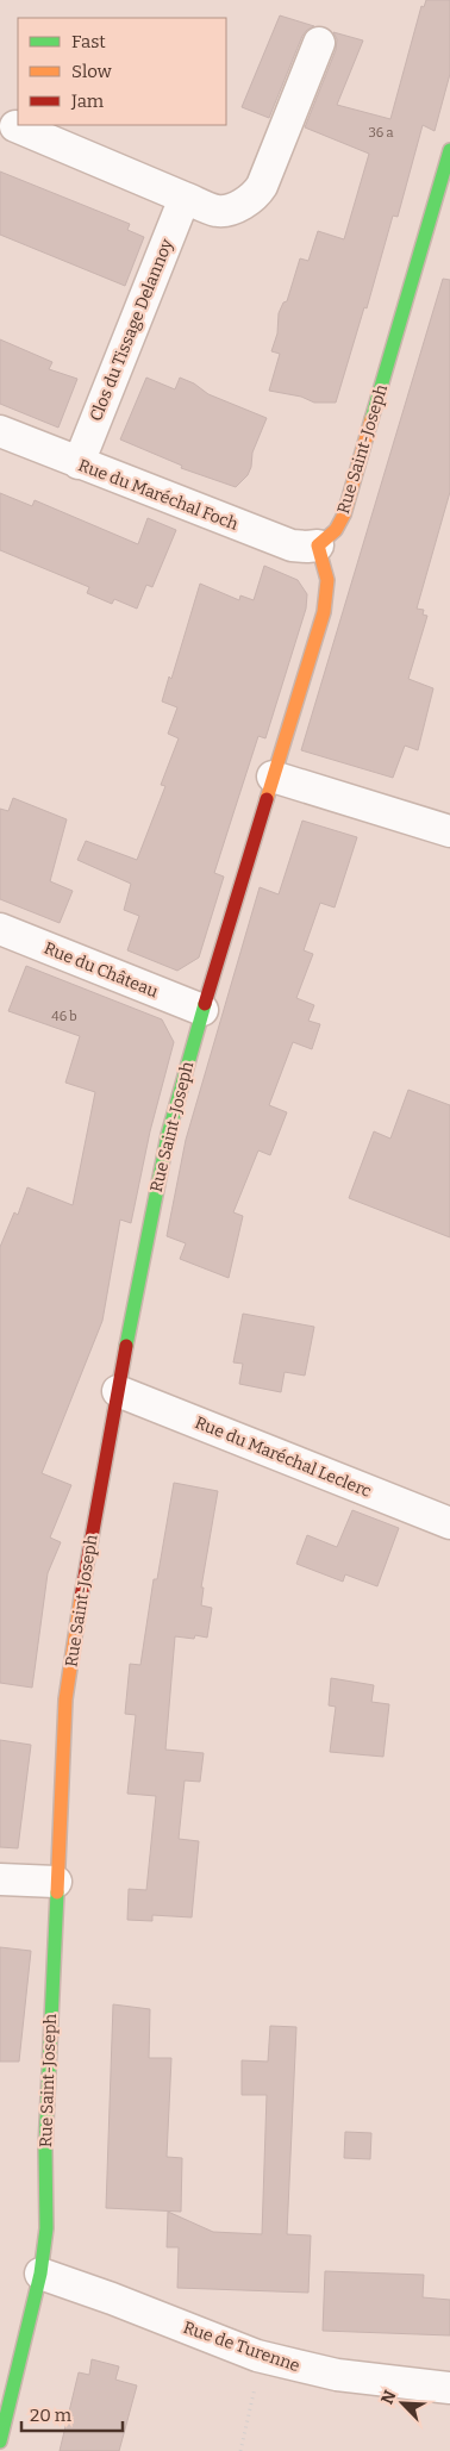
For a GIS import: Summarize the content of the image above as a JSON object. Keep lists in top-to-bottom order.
{
  "streets": {
    "street": [
      "Clos du Tissage Delannoy",
      "Rue Saint-Joseph",
      "Rue du Maréchal Foch",
      "Rue du Château",
      "Rue du Maréchal Leclerc",
      "Rue de Turenne"
    ]
  },
  "crossings": [
    ["Clos du Tissage Delannoy", "Rue du Maréchal Foch"],
    ["Rue Saint-Joseph", "Rue du Maréchal Foch"],
    ["Rue Saint-Joseph", "Rue du Château"],
    ["Rue Saint-Joseph", "Rue du Maréchal Leclerc"],
    ["Rue Saint-Joseph", "Rue de Turenne"]
  ],
  "house_numbers": ["36 a", "46 b"],
  "legend": ["Fast", "Slow", "Jam"],
  "scale_bar": "20 m",
  "north": "top left"
}
